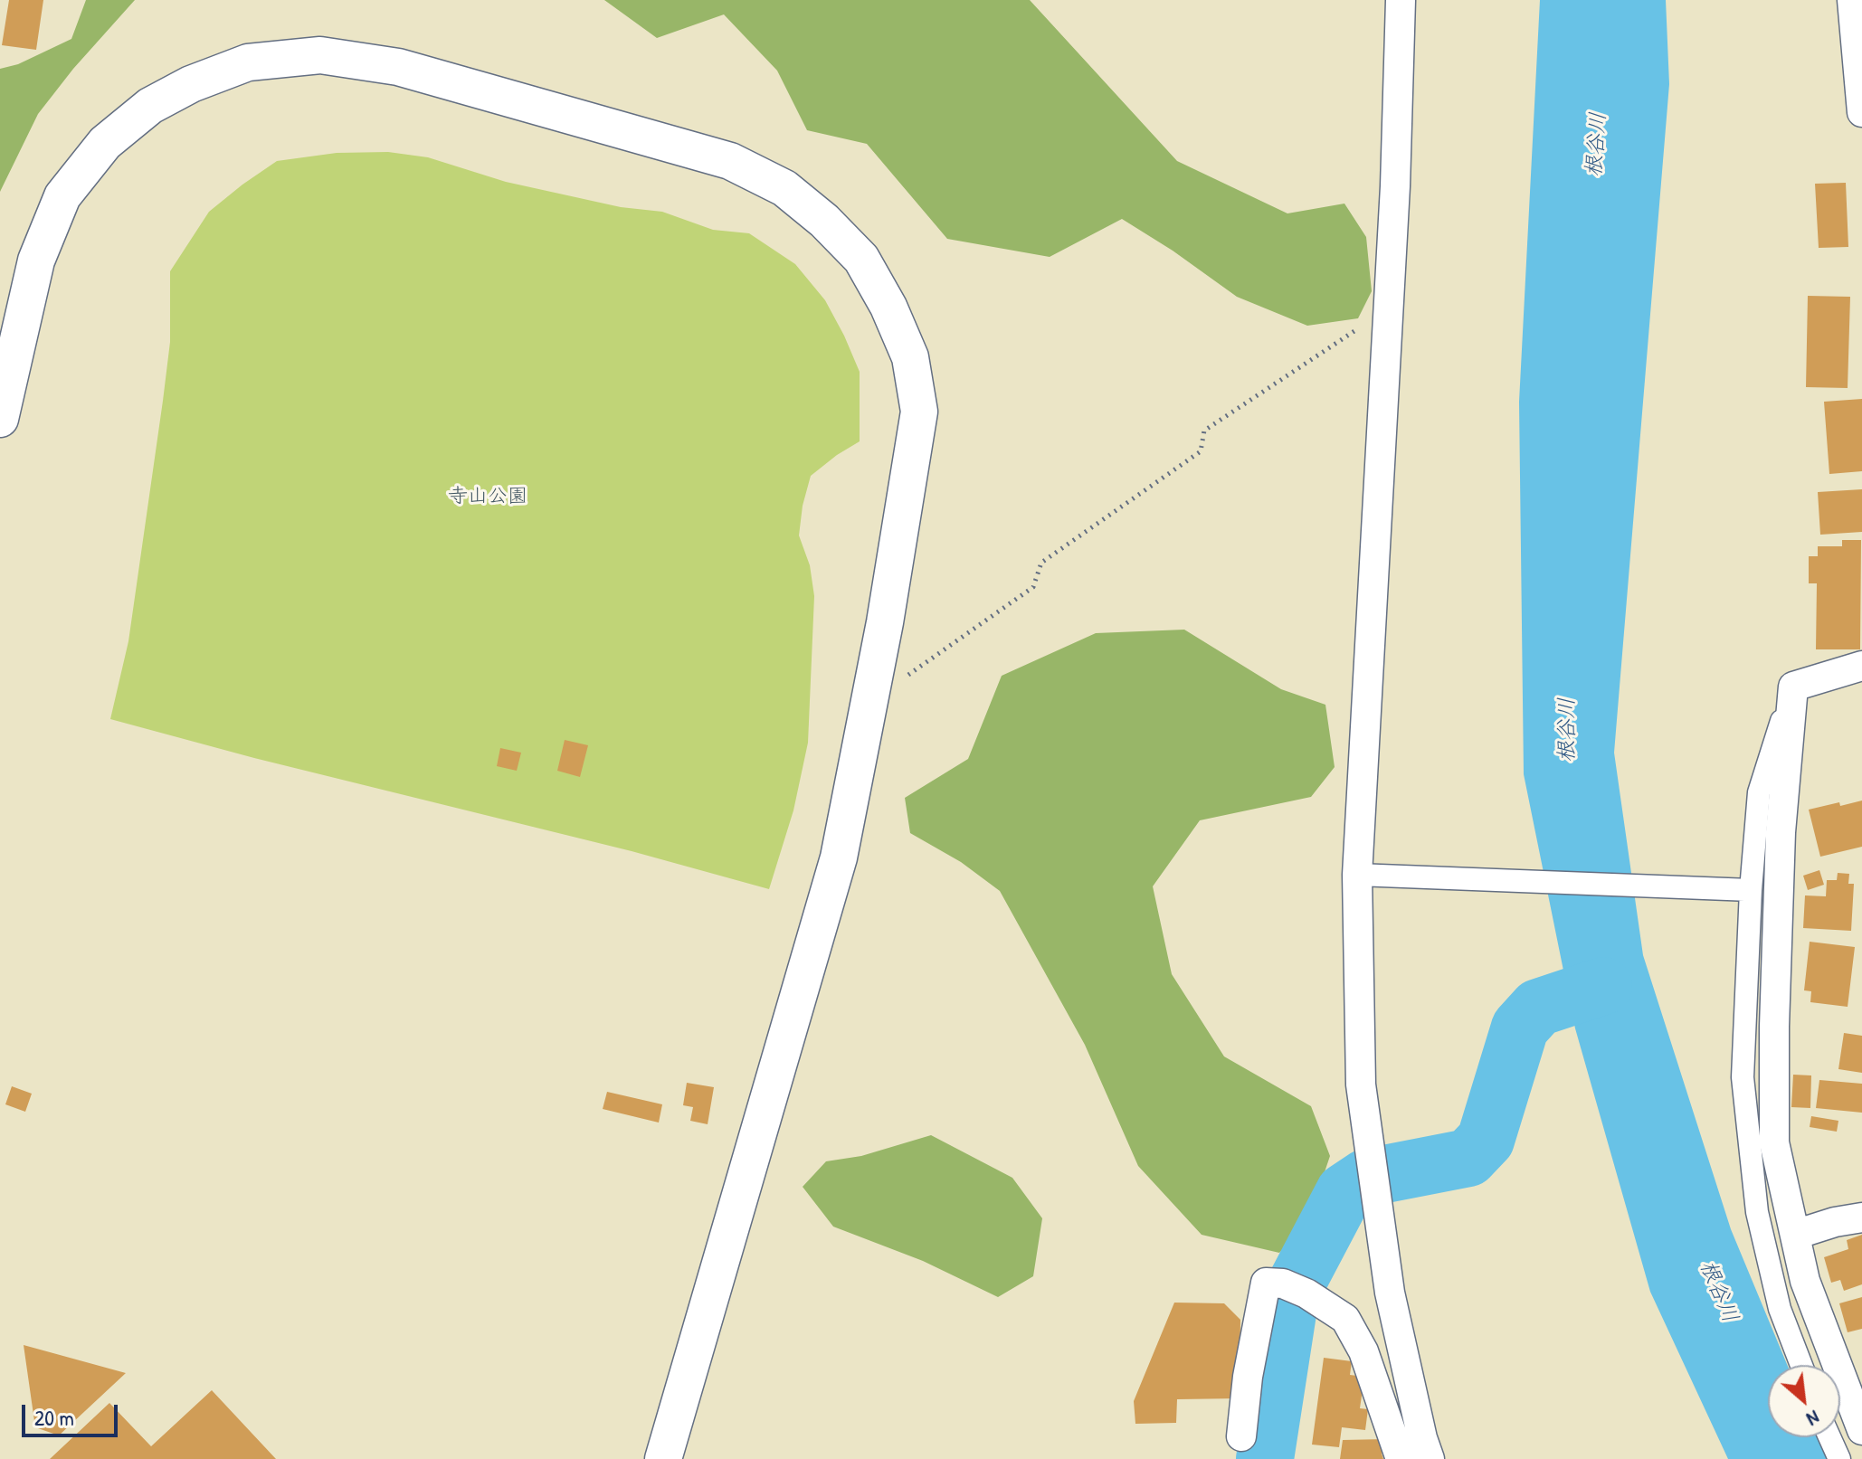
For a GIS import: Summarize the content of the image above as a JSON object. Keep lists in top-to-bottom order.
{
  "water": ["根谷川"],
  "parks": ["寺山公園"],
  "scale_bar": "20 m",
  "north": "bottom right"
}
